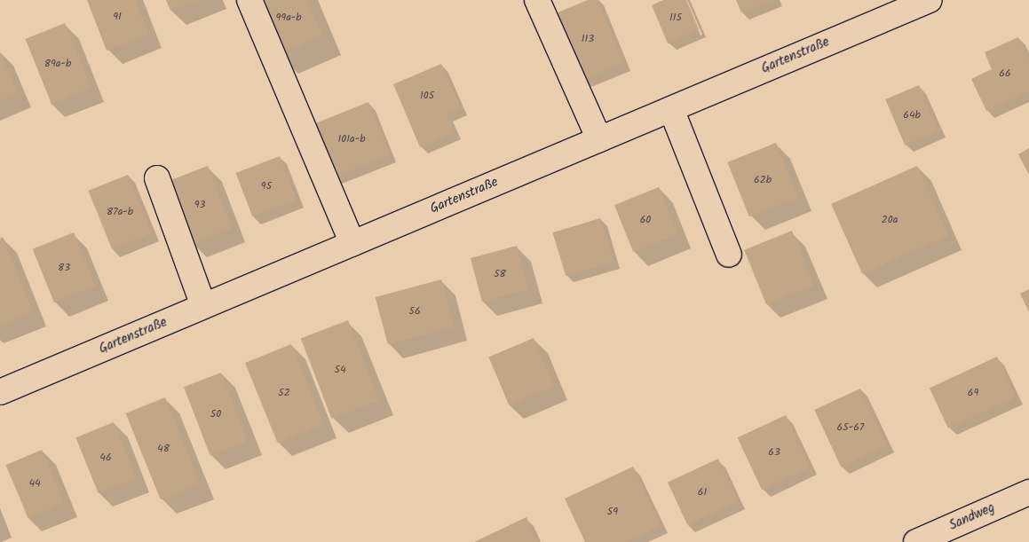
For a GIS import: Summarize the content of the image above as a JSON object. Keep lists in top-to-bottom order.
{
  "streets": {
    "street": ["Gartenstraße", "Sandweg"]
  },
  "house_numbers": [
    "91",
    "99a-b",
    "115",
    "113",
    "89a-b",
    "66",
    "105",
    "64b",
    "101a-b",
    "62b",
    "95",
    "93",
    "87a-b",
    "60",
    "20a",
    "83",
    "58",
    "56",
    "54",
    "52",
    "69",
    "50",
    "65-67",
    "48",
    "63",
    "46",
    "44",
    "61",
    "59"
  ]
}
